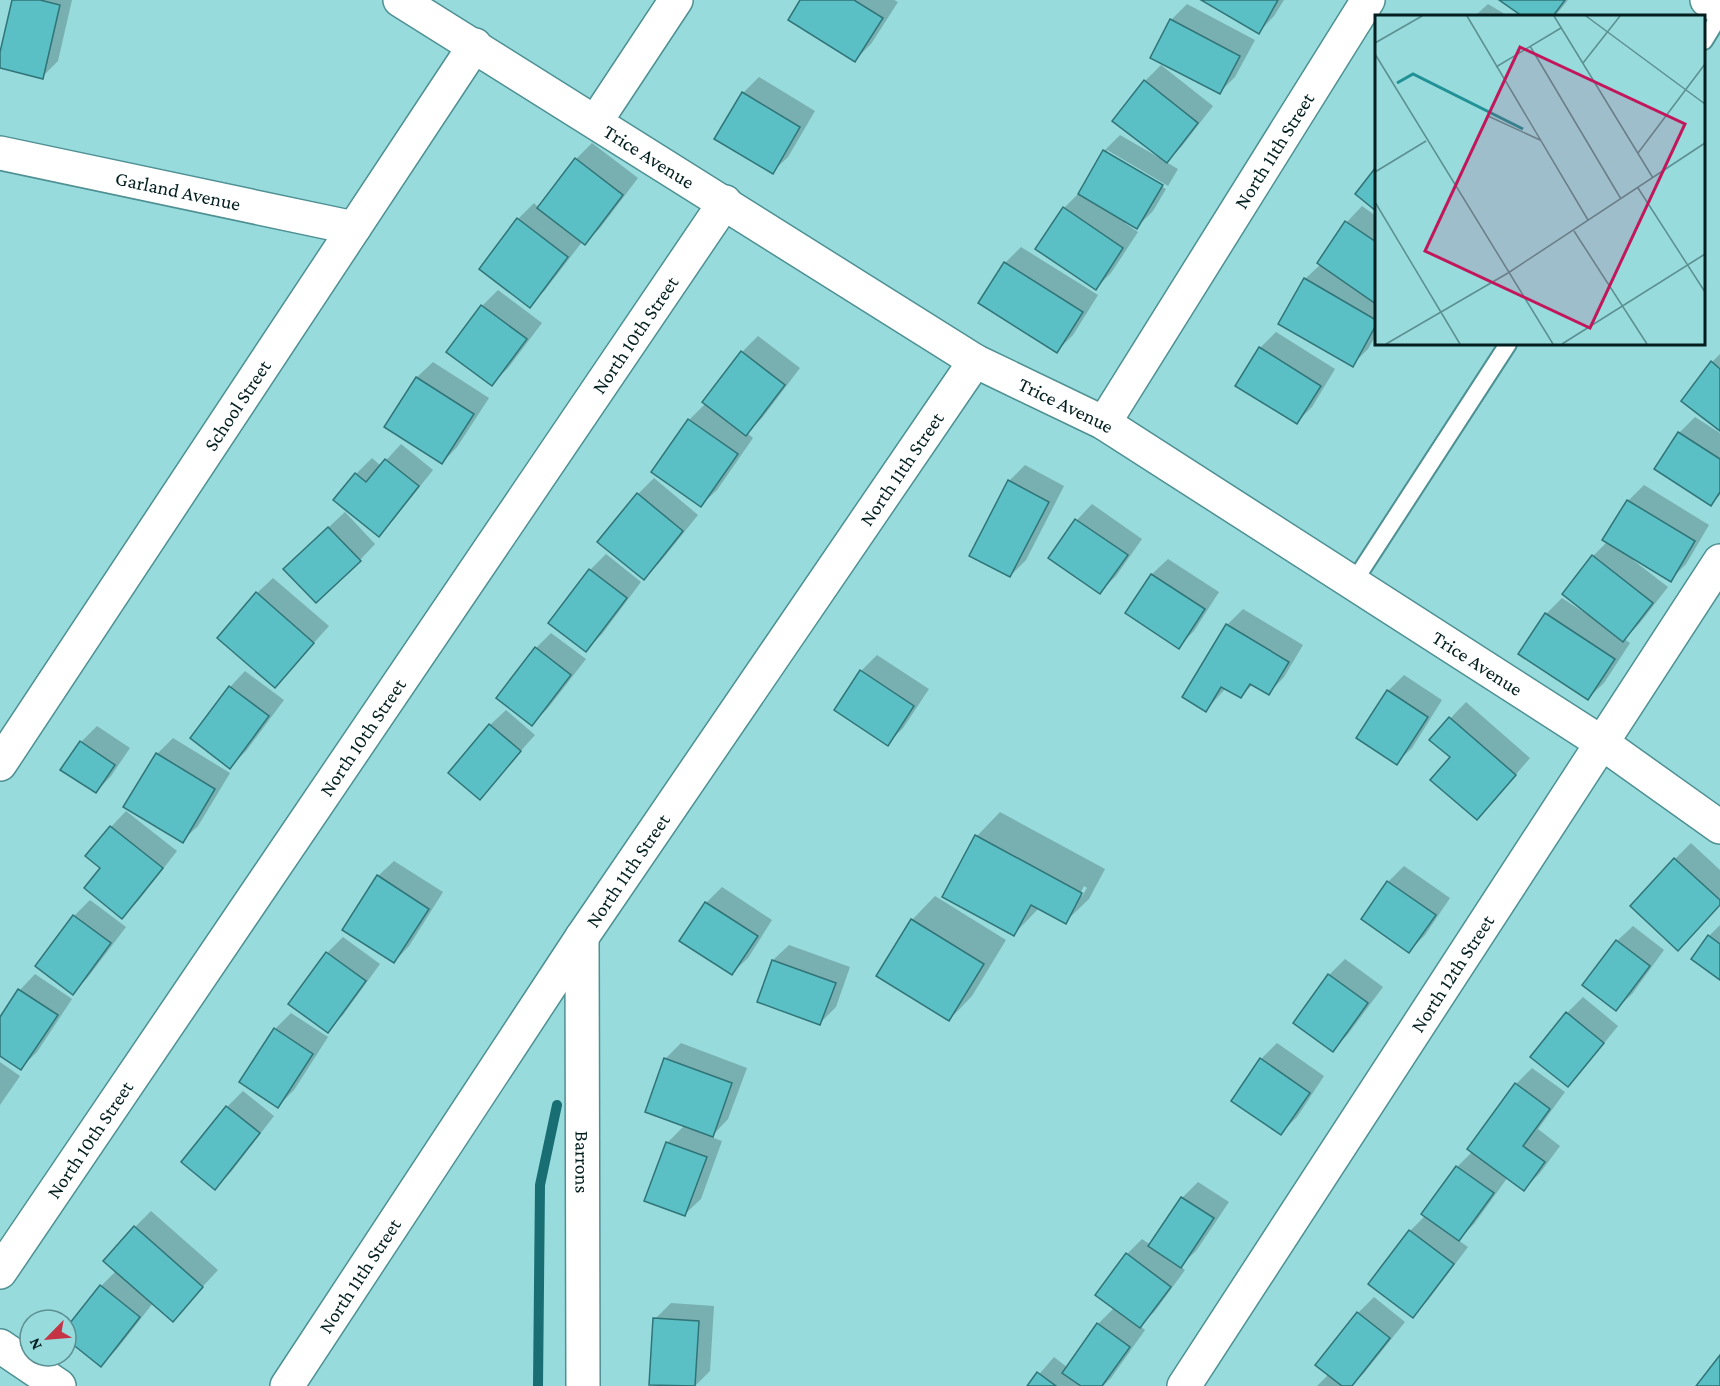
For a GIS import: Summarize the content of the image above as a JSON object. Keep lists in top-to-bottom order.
{
  "streets": {
    "street": [
      "North 11th Street",
      "Trice Avenue",
      "Garland Avenue",
      "North 10th Street",
      "School Street",
      "North 12th Street",
      "Barrons"
    ]
  },
  "crossings": [
    ["North 11th Street", "Trice Avenue"],
    ["North 11th Street", "Barrons"],
    ["Trice Avenue", "North 10th Street"],
    ["Trice Avenue", "School Street"],
    ["Trice Avenue", "North 12th Street"],
    ["Garland Avenue", "School Street"]
  ],
  "north": "bottom left"
}
